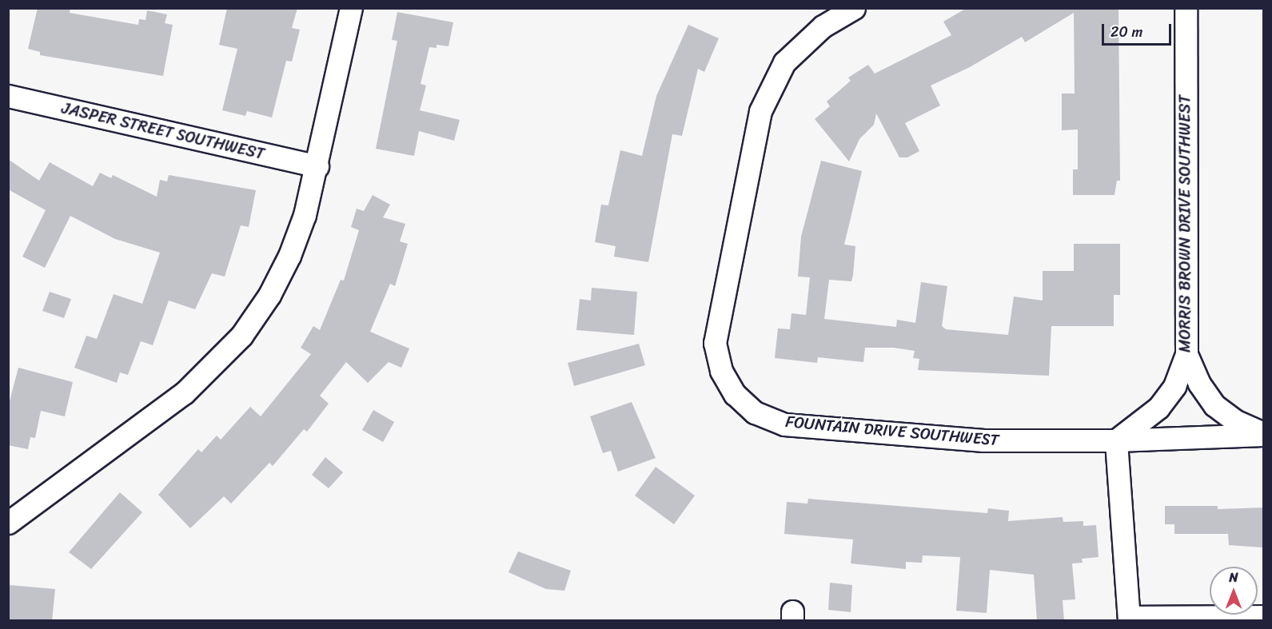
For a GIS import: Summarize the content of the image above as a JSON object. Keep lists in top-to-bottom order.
{
  "streets": {
    "street": ["JASPER STREET SOUTHWEST", "MORRIS BROWN DRIVE SOUTHWEST", "FOUNTAIN DRIVE SOUTHWEST"]
  },
  "crossings": [
    ["MORRIS BROWN DRIVE SOUTHWEST", "FOUNTAIN DRIVE SOUTHWEST"]
  ],
  "scale_bar": "20 m",
  "north": "top"
}
